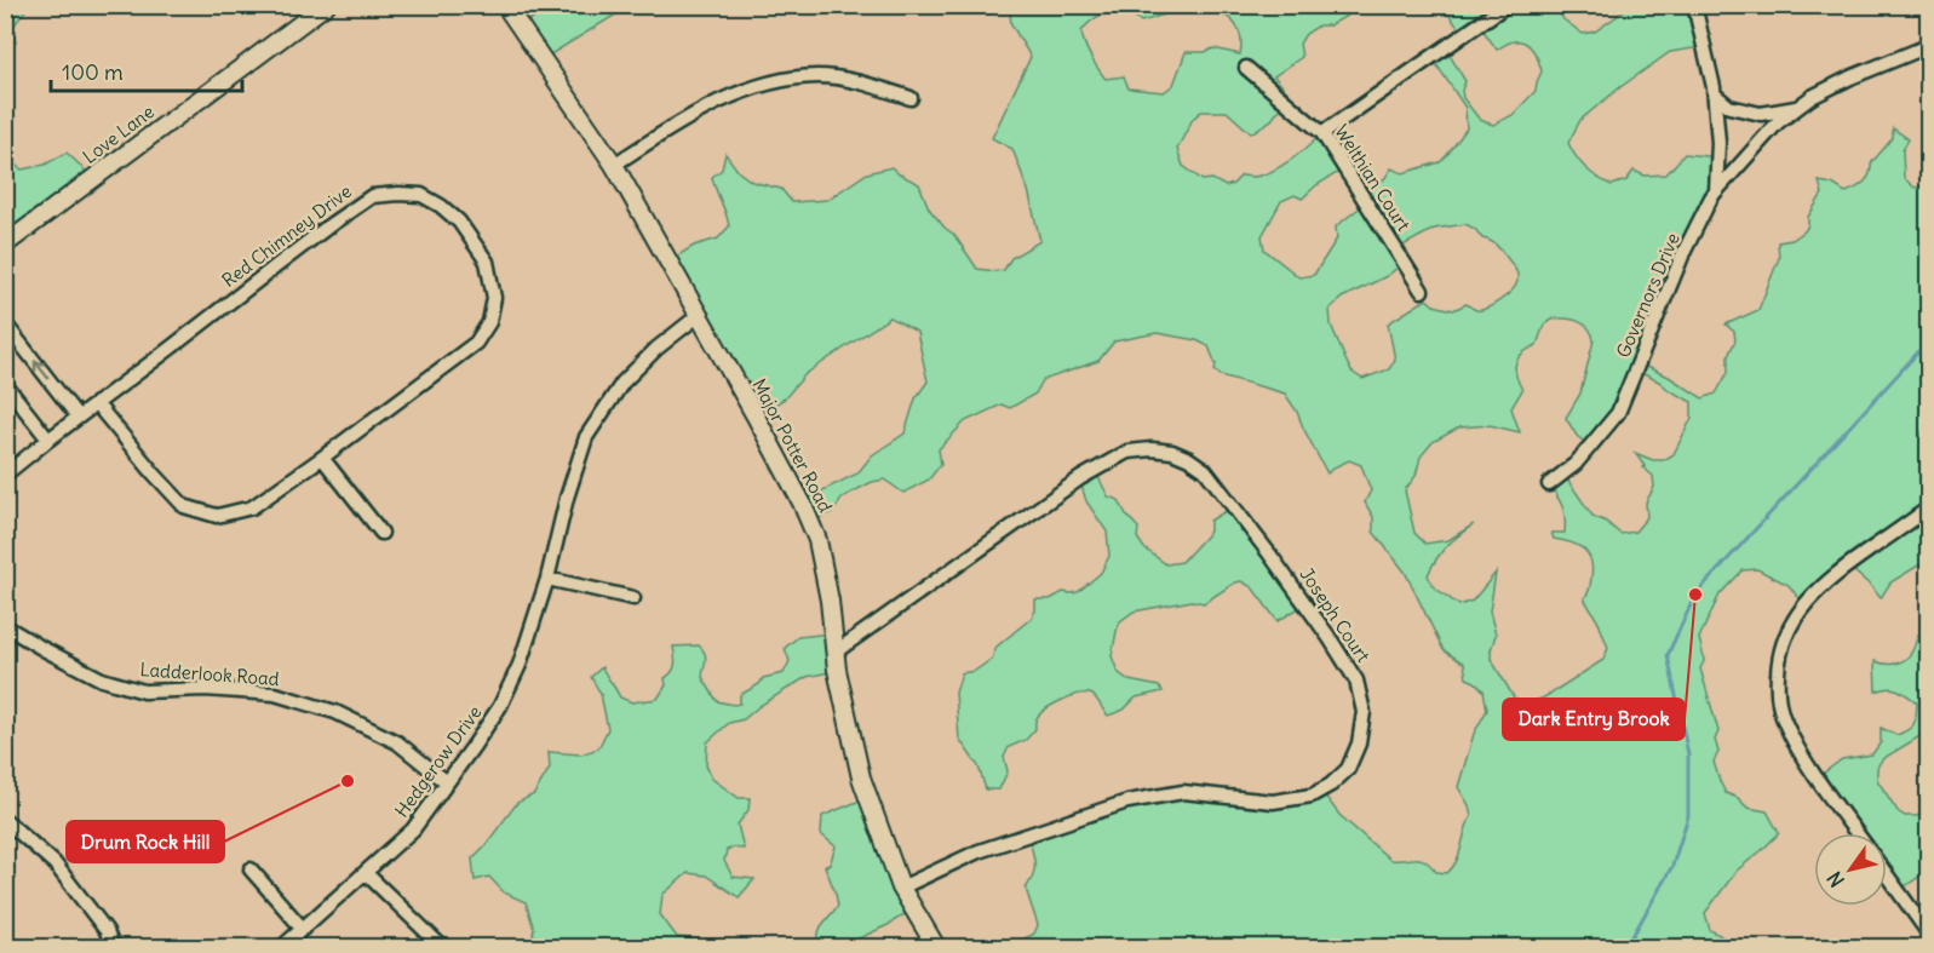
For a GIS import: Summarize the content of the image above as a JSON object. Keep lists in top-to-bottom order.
{
  "streets": {
    "street": [
      "Love Lane",
      "Welthian Court",
      "Red Chimney Drive",
      "Governors Drive",
      "Major Potter Road",
      "Joseph Court",
      "Ladderlook Road",
      "Hedgerow Drive"
    ]
  },
  "crossings": [
    ["Major Potter Road", "Joseph Court"],
    ["Major Potter Road", "Hedgerow Drive"],
    ["Ladderlook Road", "Hedgerow Drive"]
  ],
  "places": ["Dark Entry Brook", "Drum Rock Hill"],
  "scale_bar": "100 m",
  "north": "bottom left"
}
